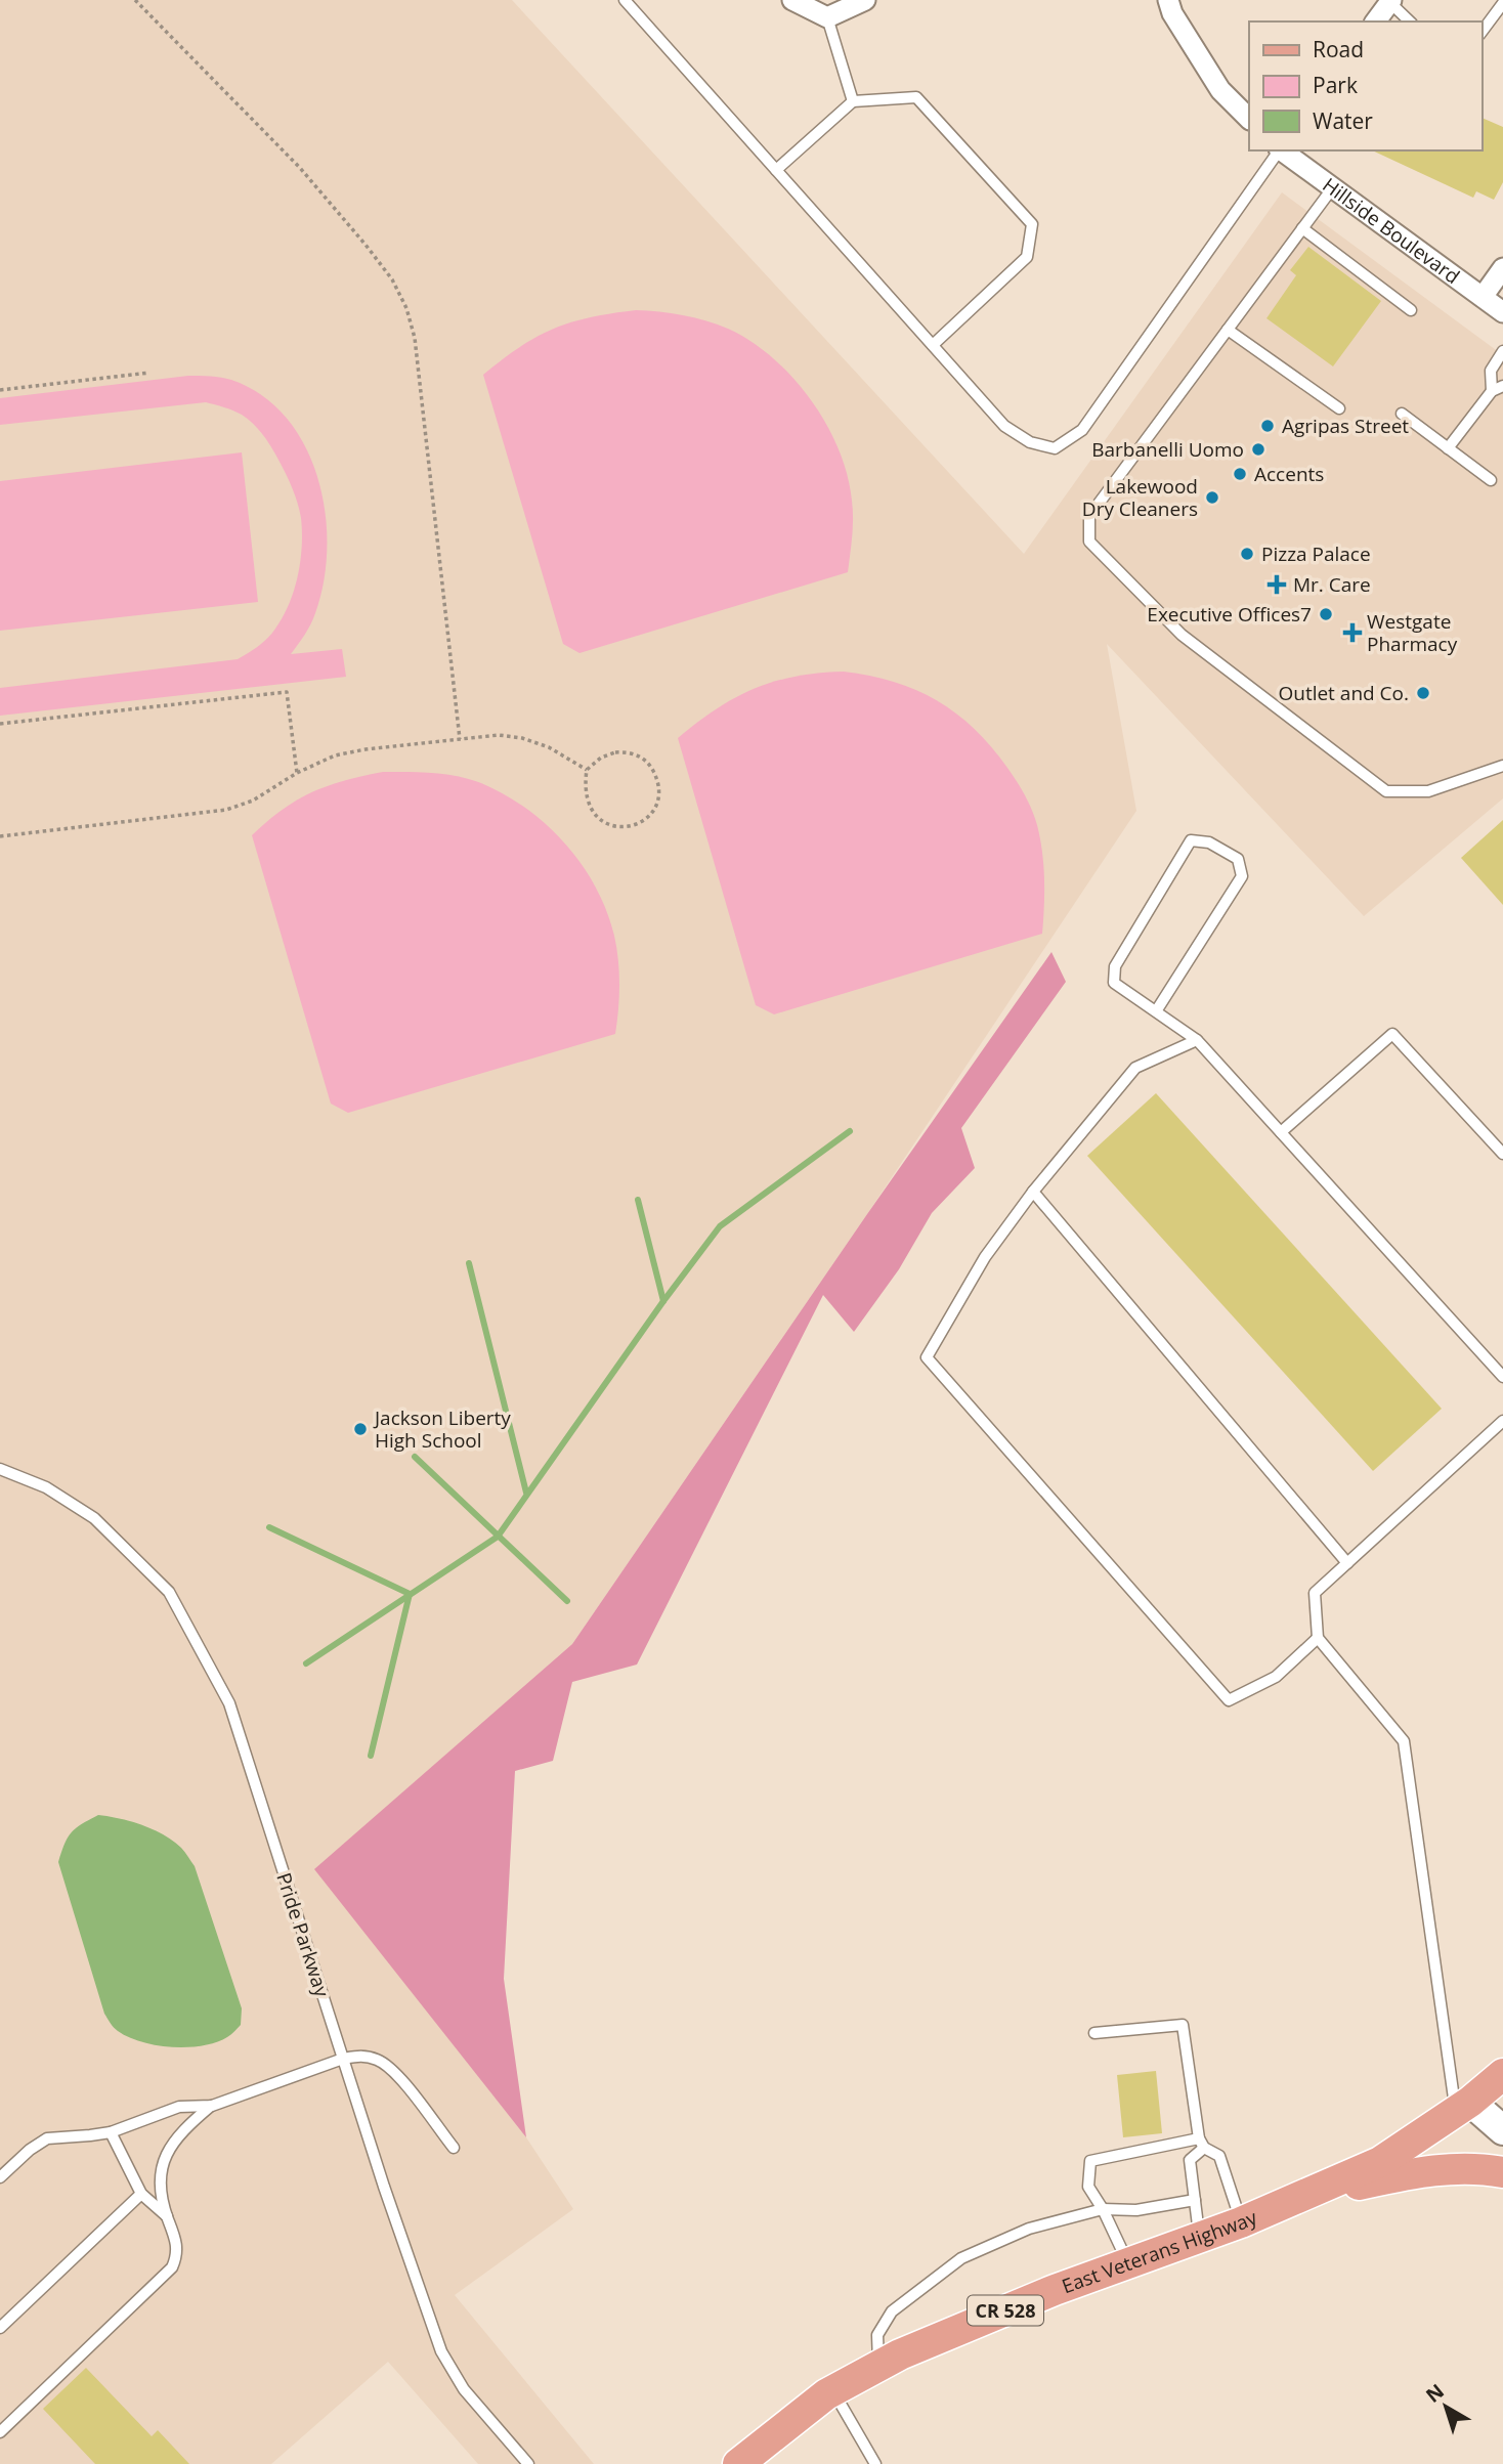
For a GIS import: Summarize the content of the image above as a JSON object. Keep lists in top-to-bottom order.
{
  "streets": {
    "main road": ["East Veterans Highway", "CR 528"],
    "street": ["Hillside Boulevard"],
    "lane": ["Pride Parkway"]
  },
  "places": {
    "other": [
      "Agripas Street",
      "Barbanelli Uomo",
      "Accents",
      "Lakewood Dry Cleaners",
      "Pizza Palace",
      "Executive Offices7",
      "Outlet and Co.",
      "Jackson Liberty High School"
    ],
    "health": ["Mr. Care", "Westgate Pharmacy"]
  },
  "legend": ["Road", "Park", "Water"],
  "north": "top left"
}
